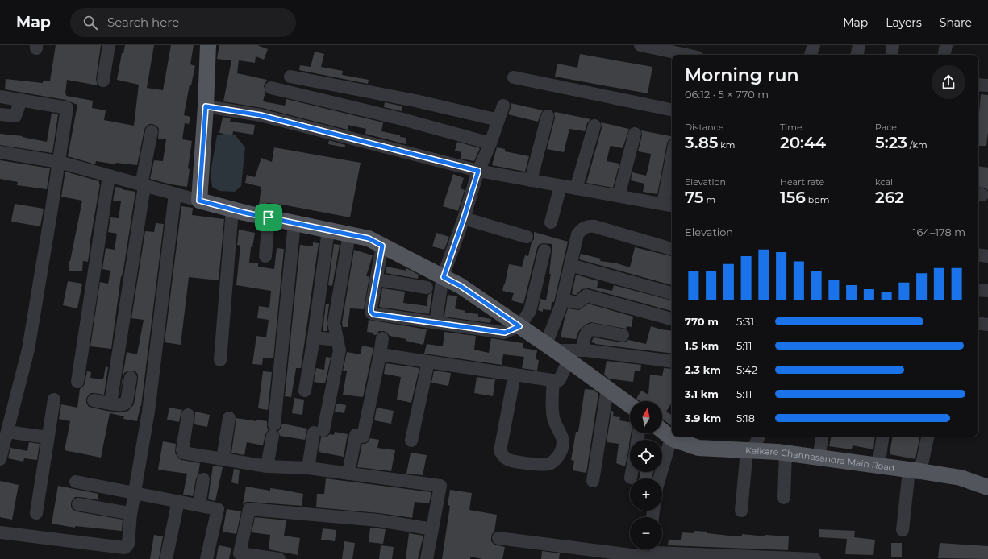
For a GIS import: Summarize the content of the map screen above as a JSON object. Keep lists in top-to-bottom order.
{
  "streets": {
    "main road": ["Kalkere Channasandra Main Road"]
  },
  "north": "top",
  "page": {
    "header": "Map",
    "search": "Search here",
    "nav": ["Map", "Layers", "Share"],
    "heading": ["Morning run", "06:12 · 5 × 770 m"],
    "stats": [
      ["Distance", "3.85 km"],
      ["Time", "20:44"],
      ["Pace", "5:23 /km"],
      ["Elevation", "75 m"],
      ["Heart rate", "156 bpm"],
      ["kcal", "262"]
    ],
    "chart": ["Elevation", "164–178 m"],
    "list": [
      {
        "name": "770 m",
        "note": "5:31"
      },
      {
        "name": "1.5 km",
        "note": "5:11"
      },
      {
        "name": "2.3 km",
        "note": "5:42"
      },
      {
        "name": "3.1 km",
        "note": "5:11"
      },
      {
        "name": "3.9 km",
        "note": "5:18"
      }
    ],
    "map_buttons": ["+", "−"]
  }
}
